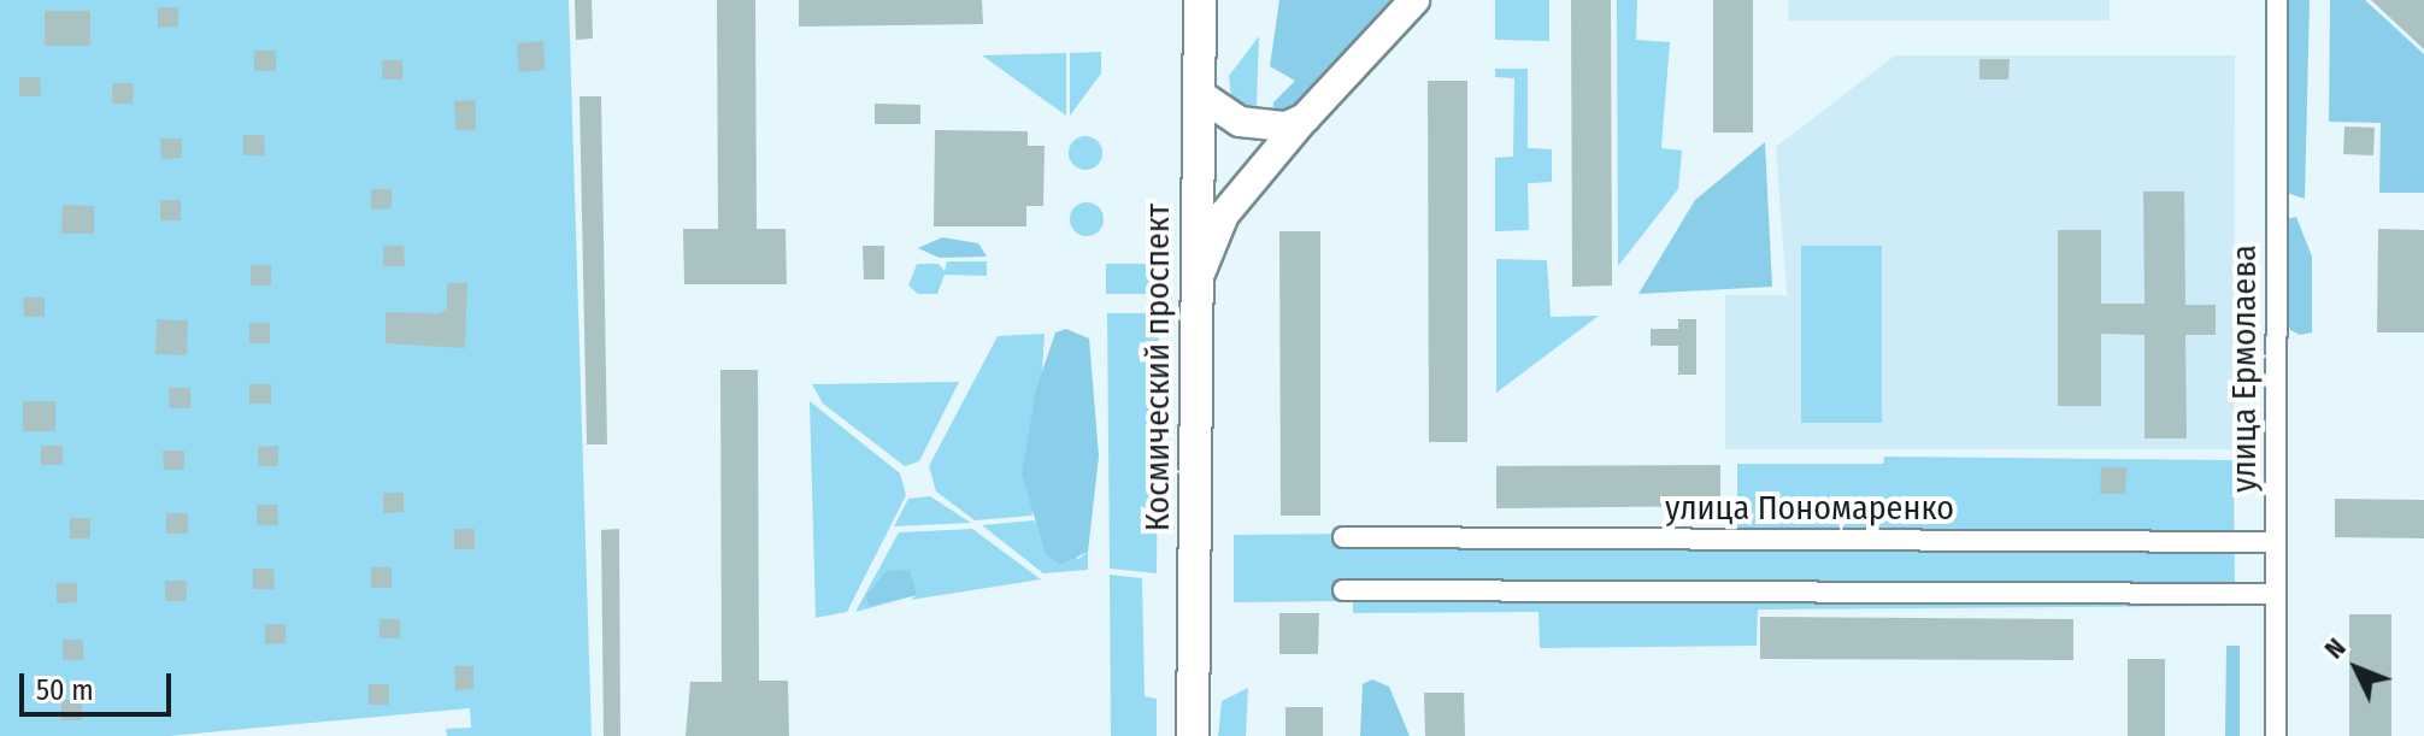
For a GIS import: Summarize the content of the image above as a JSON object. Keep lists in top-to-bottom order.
{
  "streets": {
    "main road": ["Космический проспект"],
    "street": ["улица Ермолаева", "улица Пономаренко"]
  },
  "crossings": [
    ["улица Ермолаева", "улица Пономаренко"]
  ],
  "scale_bar": "50 m",
  "north": "top left"
}
